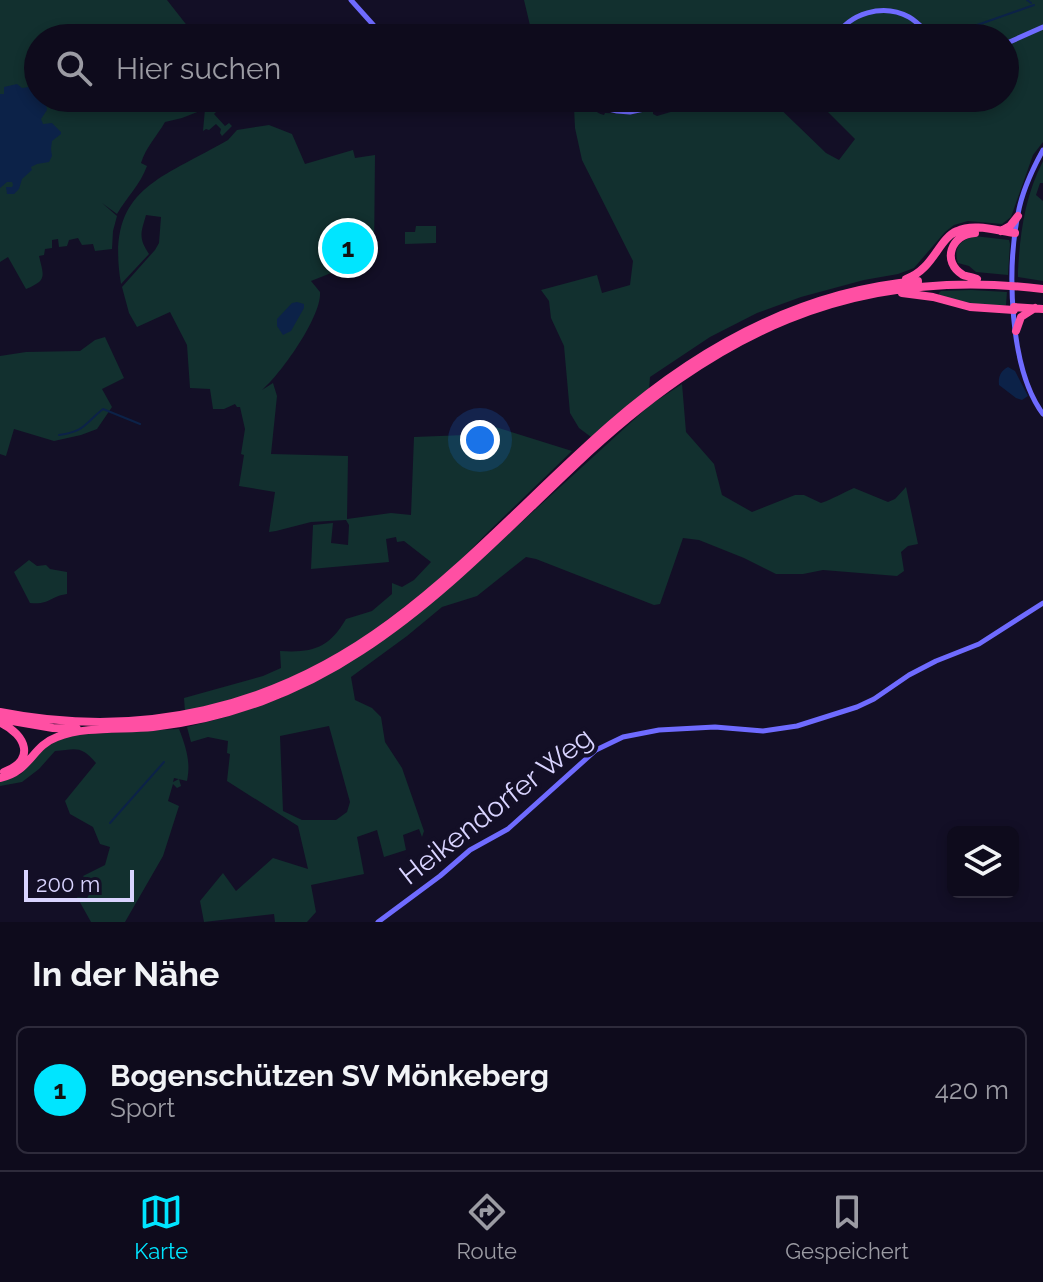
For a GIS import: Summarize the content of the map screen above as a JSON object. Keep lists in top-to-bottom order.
{
  "streets": {
    "street": ["Heikendorfer Weg"]
  },
  "scale_bar": "200 m",
  "page": {
    "search": "Hier suchen",
    "pins": "1",
    "scale": "200 m",
    "heading": "In der Nähe",
    "list": [
      {
        "mark": "1",
        "name": "Bogenschützen SV Mönkeberg",
        "note": "Sport",
        "value": "420 m"
      }
    ],
    "nav": ["Karte", "Route", "Gespeichert"]
  }
}
